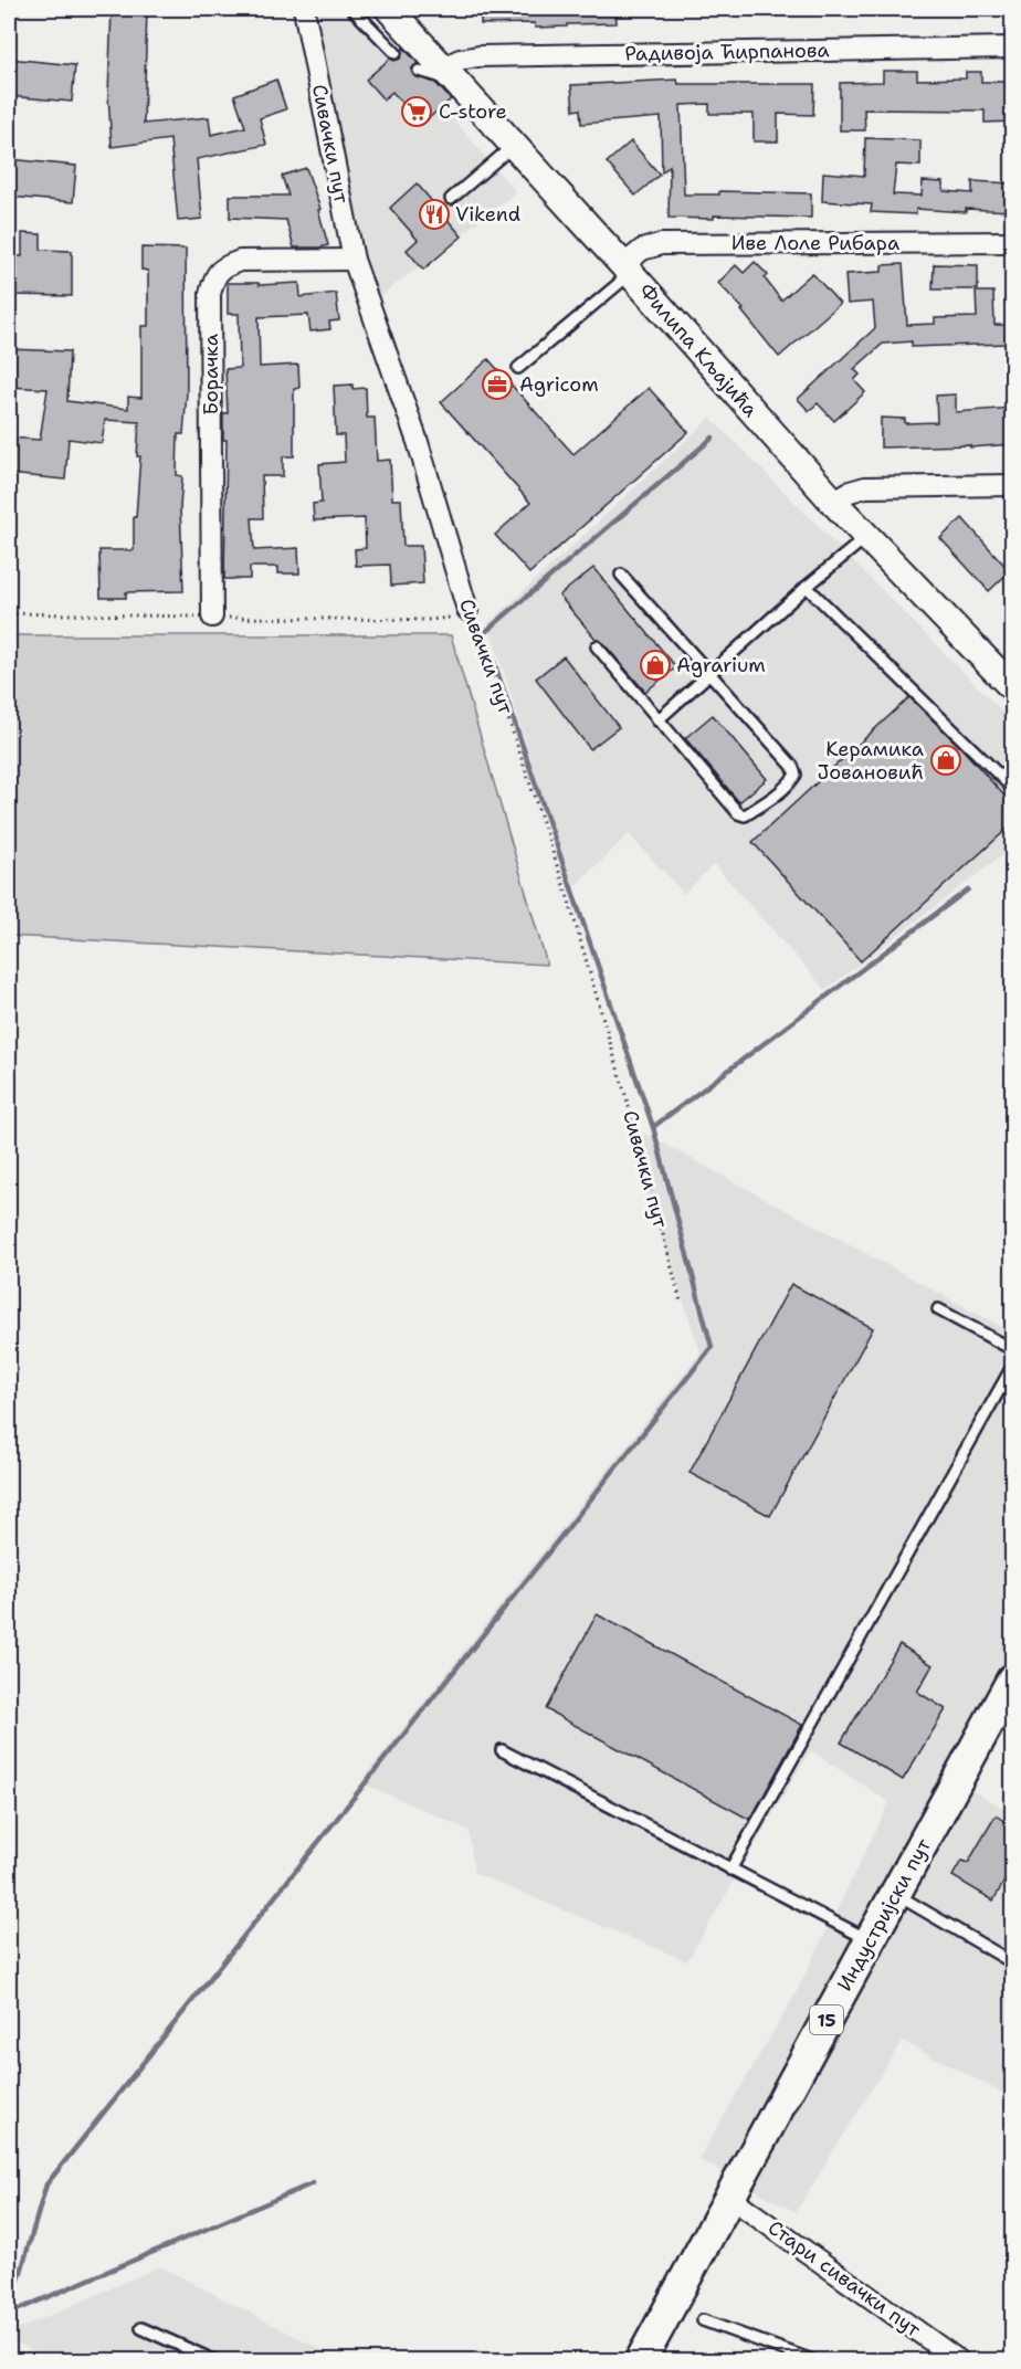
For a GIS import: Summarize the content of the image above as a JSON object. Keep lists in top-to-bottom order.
{
  "streets": {
    "main road": ["Индустријски пут", "15"],
    "street": [
      "Радивоја Ћирпанова",
      "Сивачки пут",
      "Иве Лоле Рибара",
      "Филипа Кљајића",
      "Борачка",
      "Стари сивачки пут"
    ]
  },
  "crossings": [
    ["Радивоја Ћирпанова", "Филипа Кљајића"],
    ["Сивачки пут", "Борачка"],
    ["Иве Лоле Рибара", "Филипа Кљајића"],
    ["Индустријски пут", "Стари сивачки пут"]
  ],
  "places": {
    "supermarket": ["C-store"],
    "restaurant": ["Vikend"],
    "office": ["Agricom"],
    "shop": ["Agrarium", "Керамика Јовановић"]
  }
}
